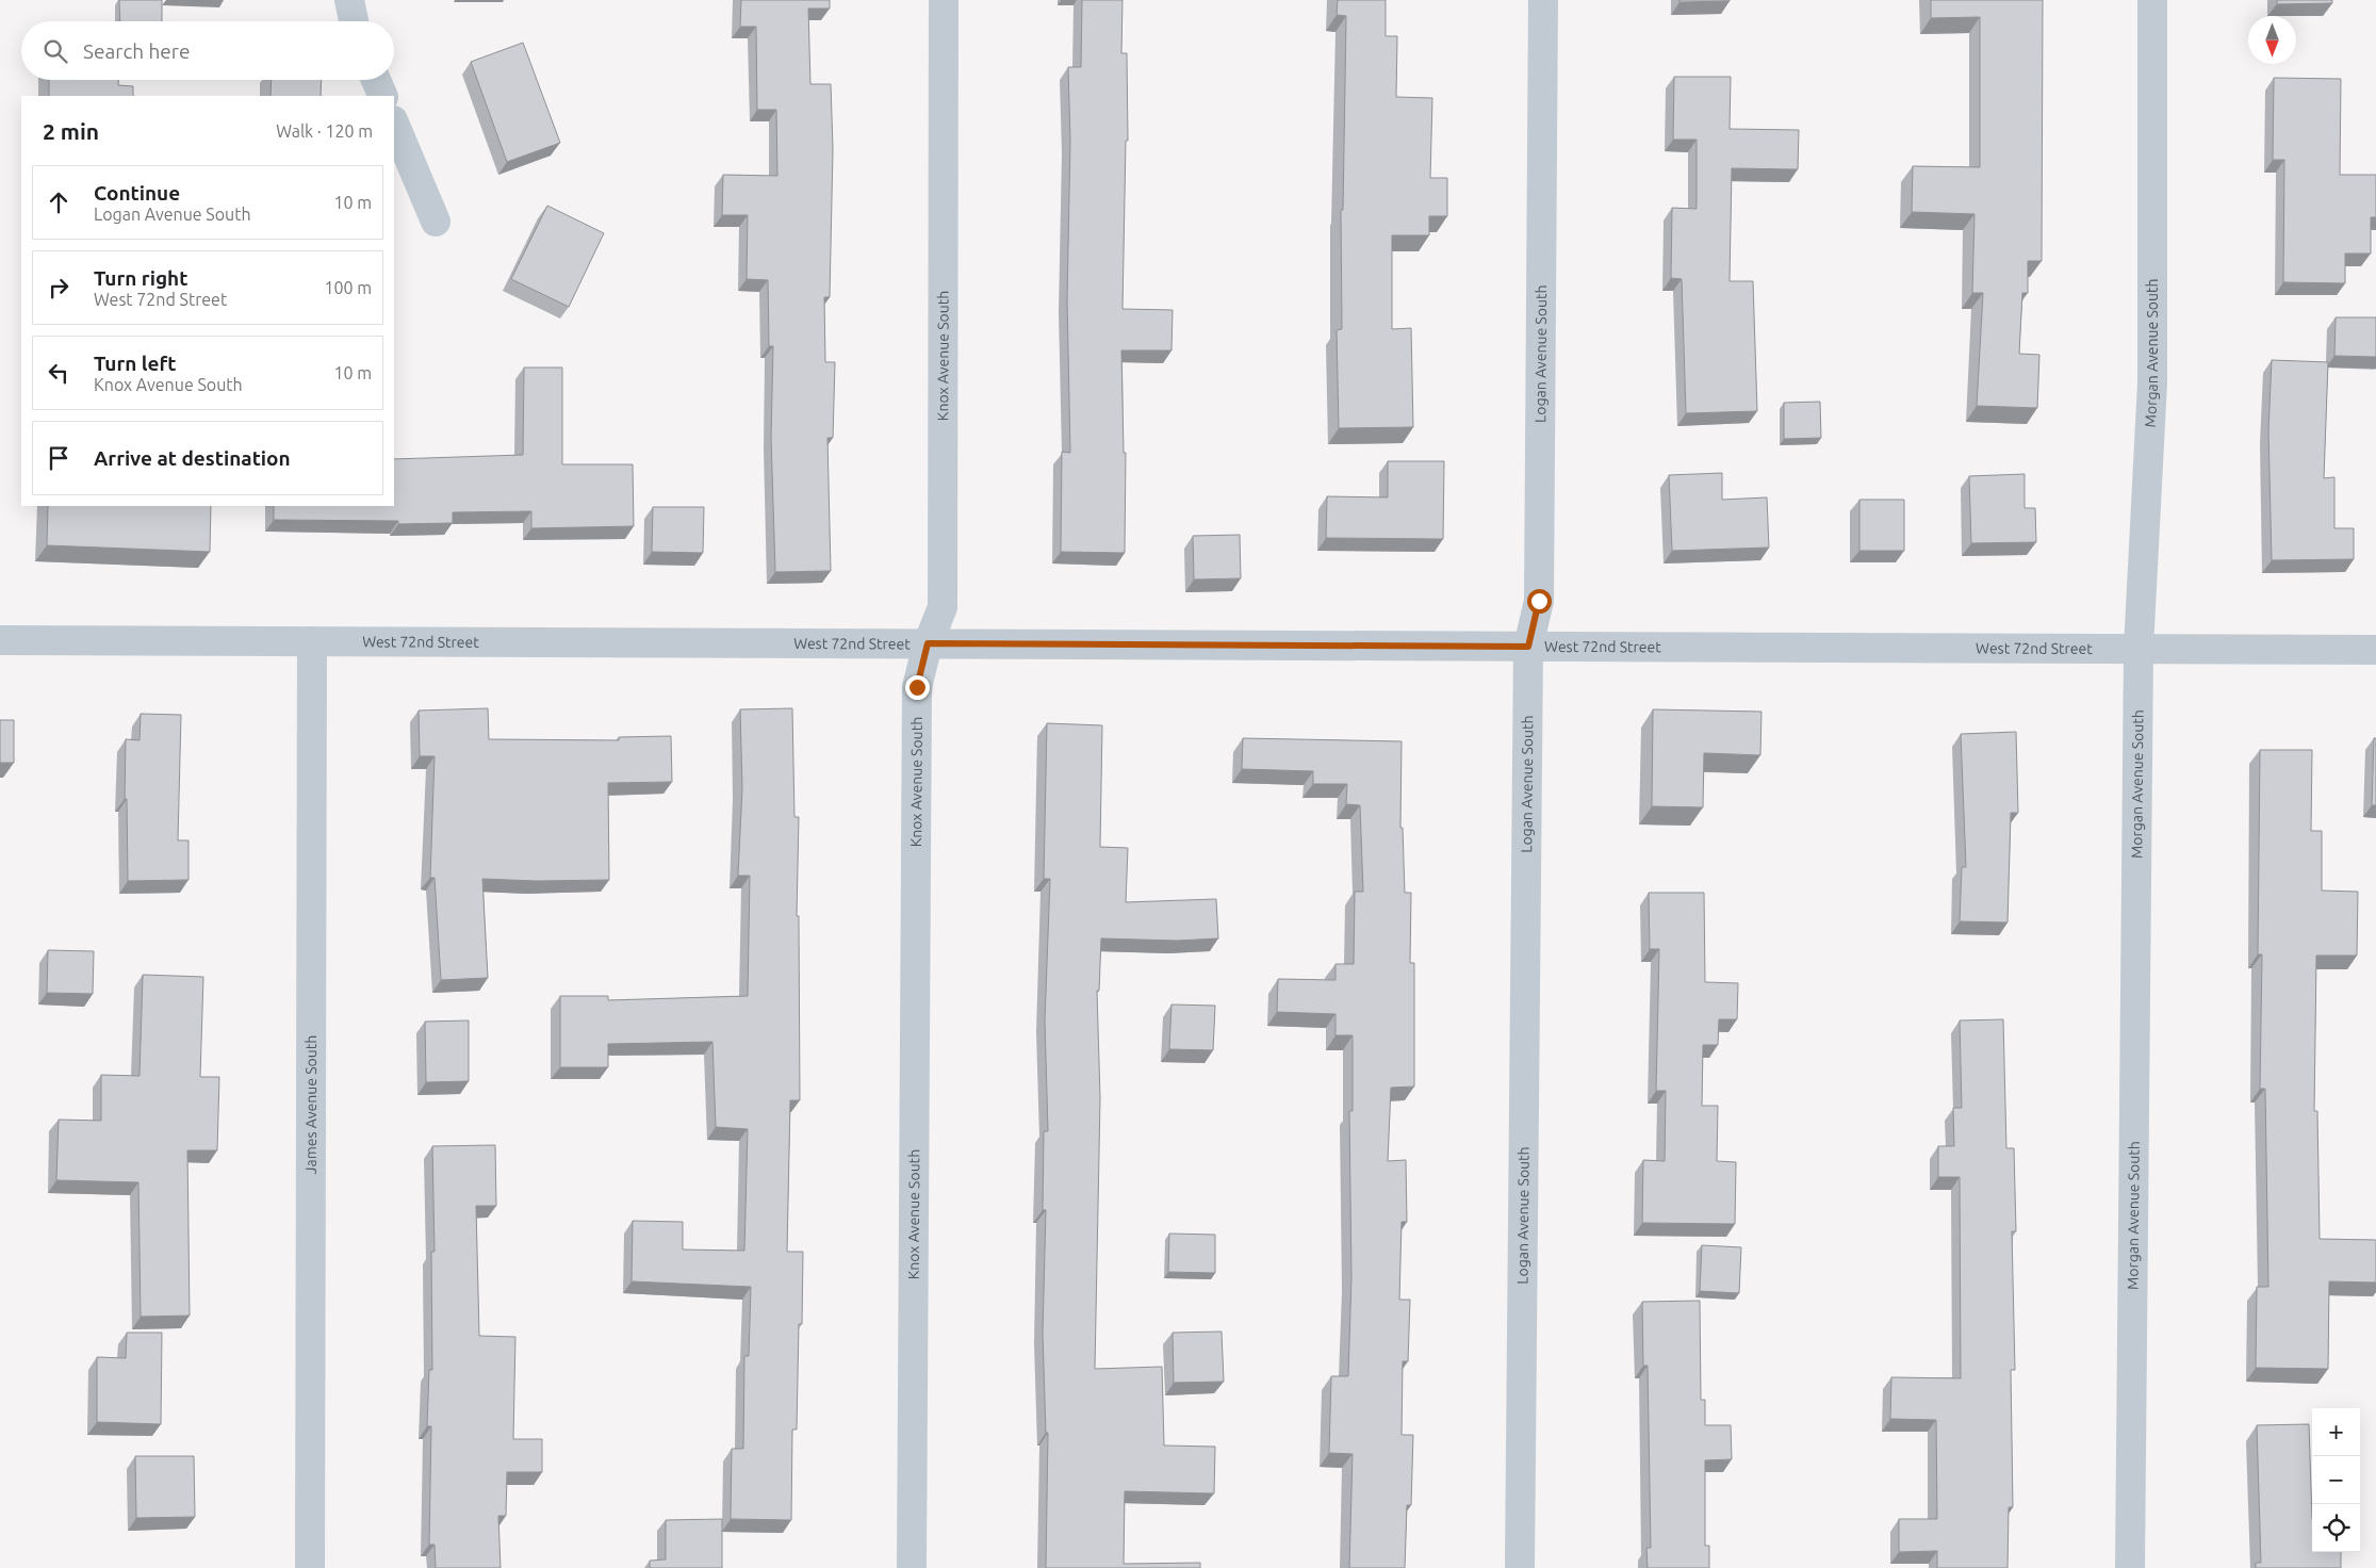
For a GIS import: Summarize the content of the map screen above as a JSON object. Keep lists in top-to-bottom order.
{
  "streets": {
    "street": [
      "Morgan Avenue South",
      "Logan Avenue South",
      "Knox Avenue South",
      "West 72nd Street",
      "James Avenue South"
    ]
  },
  "crossings": [
    ["Morgan Avenue South", "West 72nd Street"],
    ["Logan Avenue South", "West 72nd Street"],
    ["Knox Avenue South", "West 72nd Street"],
    ["West 72nd Street", "James Avenue South"]
  ],
  "north": "bottom",
  "page": {
    "search": "Search here",
    "heading": ["2 min", "Walk · 120 m"],
    "list": [
      ["Continue", "Logan Avenue South", "10 m"],
      ["Turn right", "West 72nd Street", "100 m"],
      ["Turn left", "Knox Avenue South", "10 m"],
      "Arrive at destination"
    ],
    "map_buttons": ["+", "−"]
  }
}
